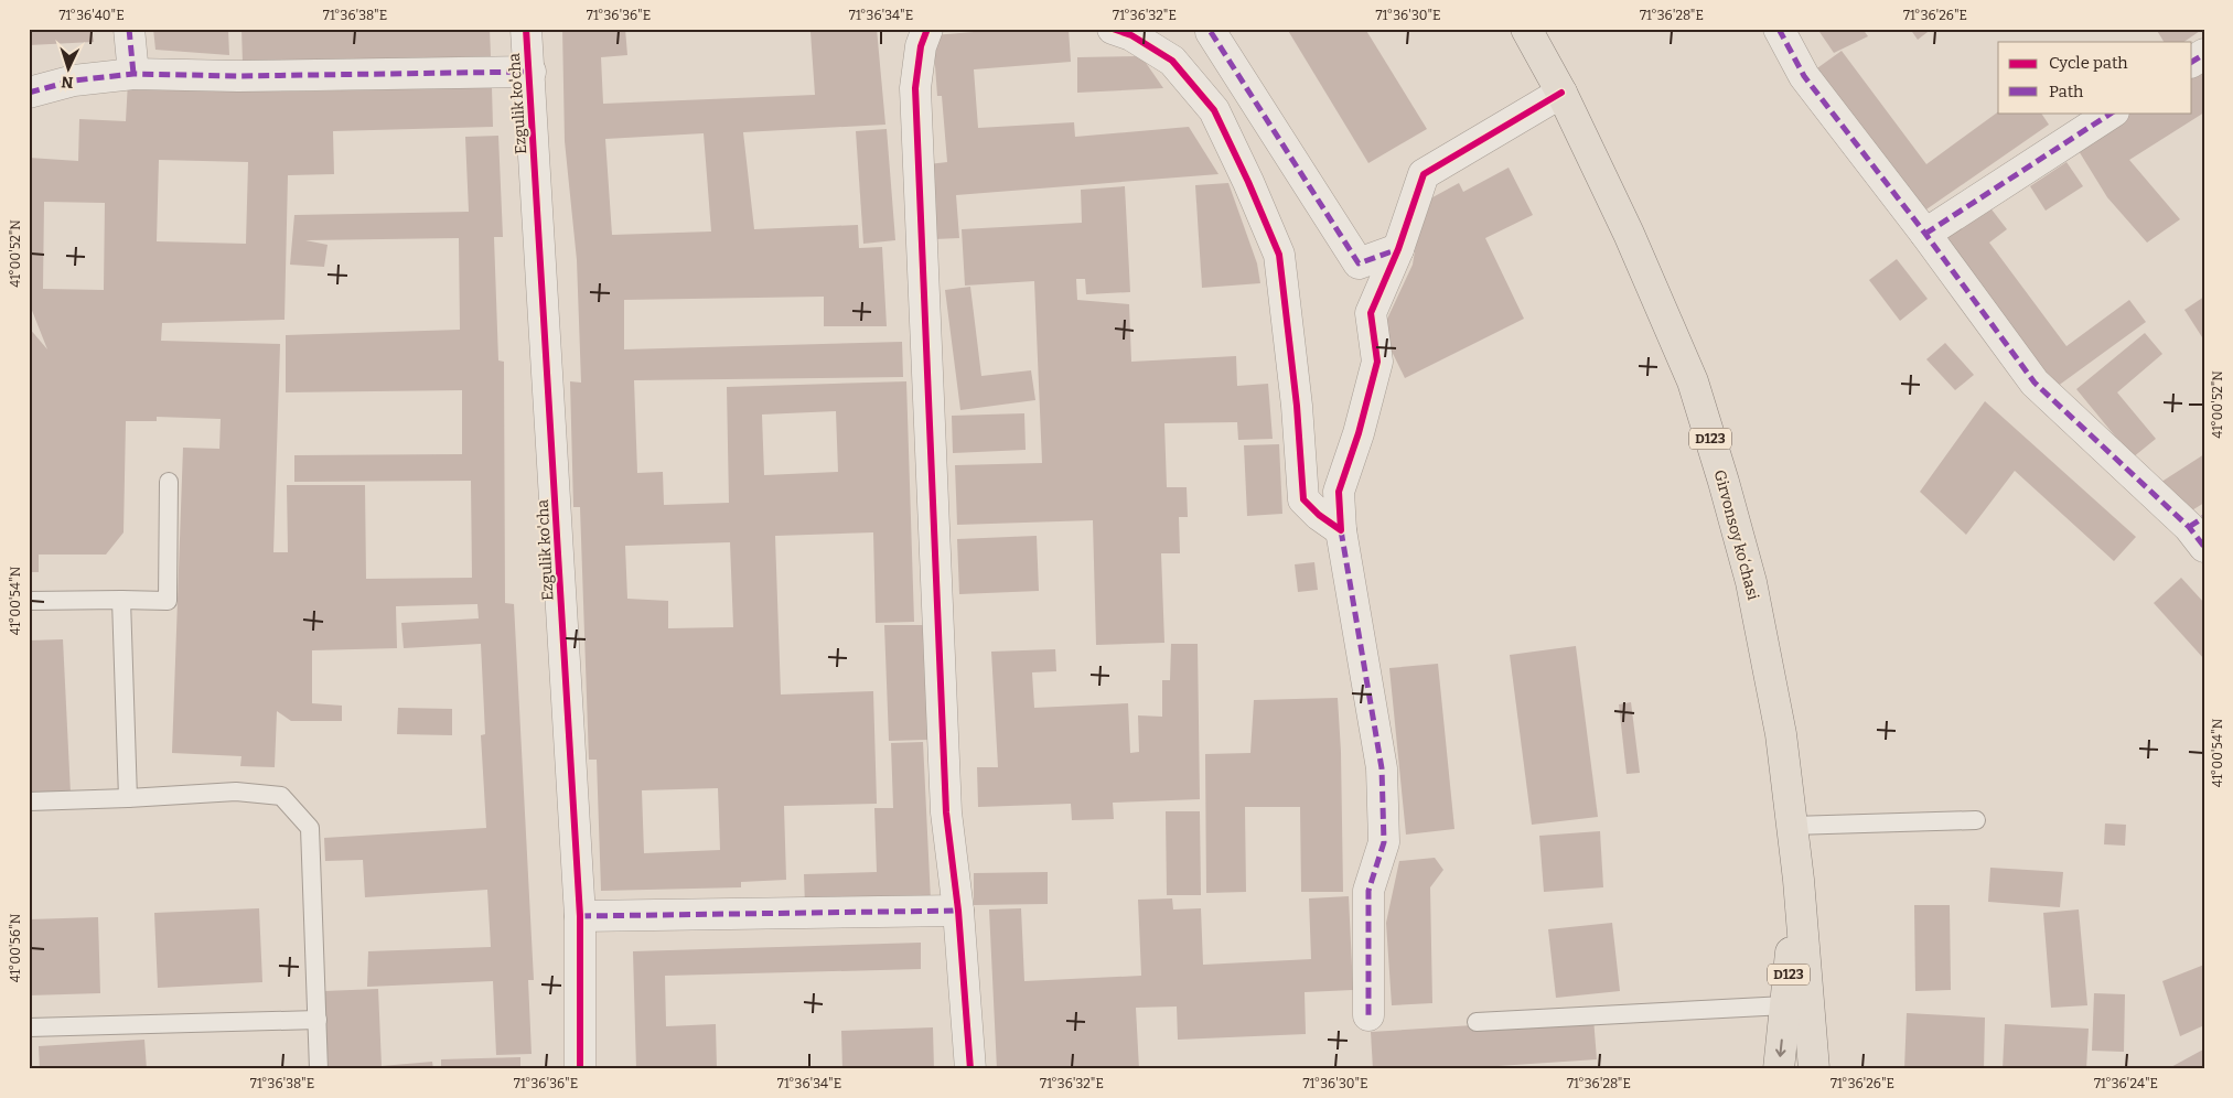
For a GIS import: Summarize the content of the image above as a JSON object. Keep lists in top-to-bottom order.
{
  "streets": {
    "main road": ["D123", "Girvonsoy koʻchasi"],
    "street": ["Ezgulik ko'cha"]
  },
  "legend": ["Cycle path", "Path"],
  "north": "bottom",
  "coordinates": [
    "71°36'40\"E",
    "71°36'38\"E",
    "71°36'36\"E",
    "71°36'34\"E",
    "71°36'32\"E",
    "71°36'30\"E",
    "71°36'28\"E",
    "71°36'26\"E",
    "41°00'52\"N",
    "41°00'54\"N",
    "41°00'56\"N",
    "71°36'24\"E"
  ]
}
